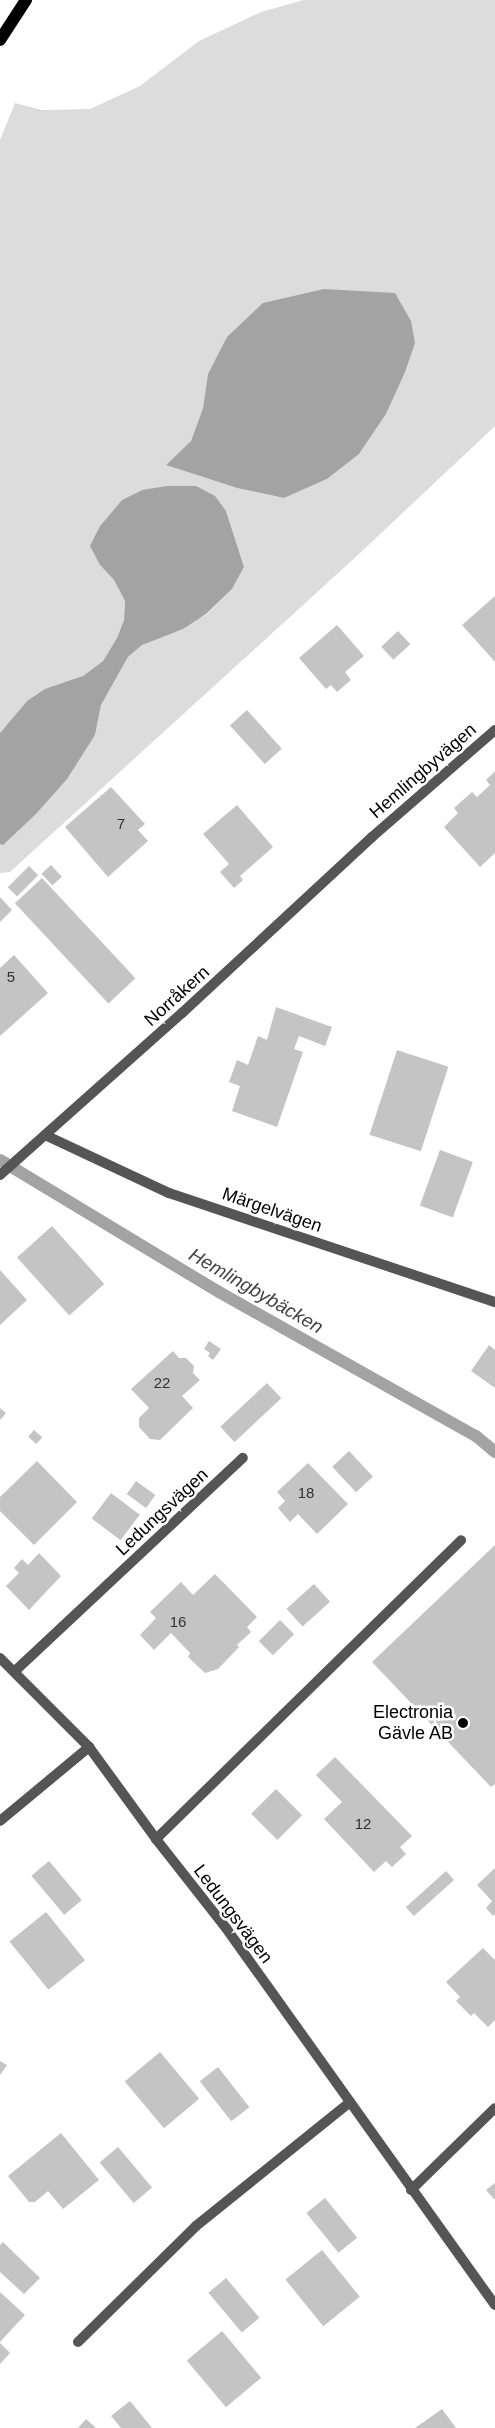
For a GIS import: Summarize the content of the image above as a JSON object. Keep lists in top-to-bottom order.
{
  "streets": {
    "street": [
      "Hemlingbyvägen",
      "Norråkern",
      "Märgelvägen",
      "Ledungsvägen"
    ]
  },
  "crossings": [
    ["Hemlingbyvägen", "Norråkern"],
    ["Norråkern", "Märgelvägen"]
  ],
  "water": ["Hemlingbybäcken"],
  "places": ["Electronia Gävle AB"],
  "house_numbers": [
    "7",
    "5",
    "22",
    "18",
    "16",
    "12"
  ]
}
